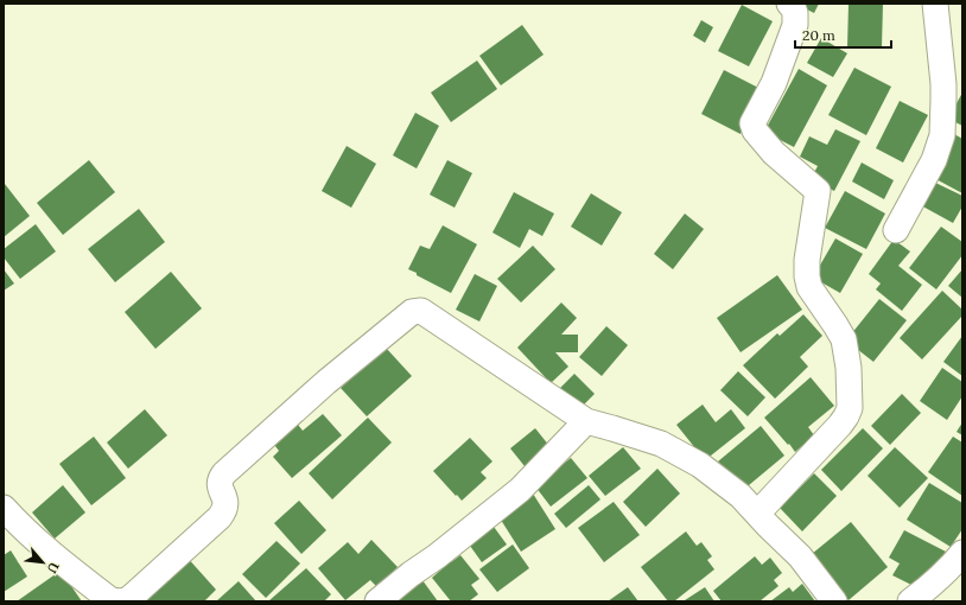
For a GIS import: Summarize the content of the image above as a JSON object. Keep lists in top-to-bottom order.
{
  "scale_bar": "20 m",
  "north": "bottom right"
}
